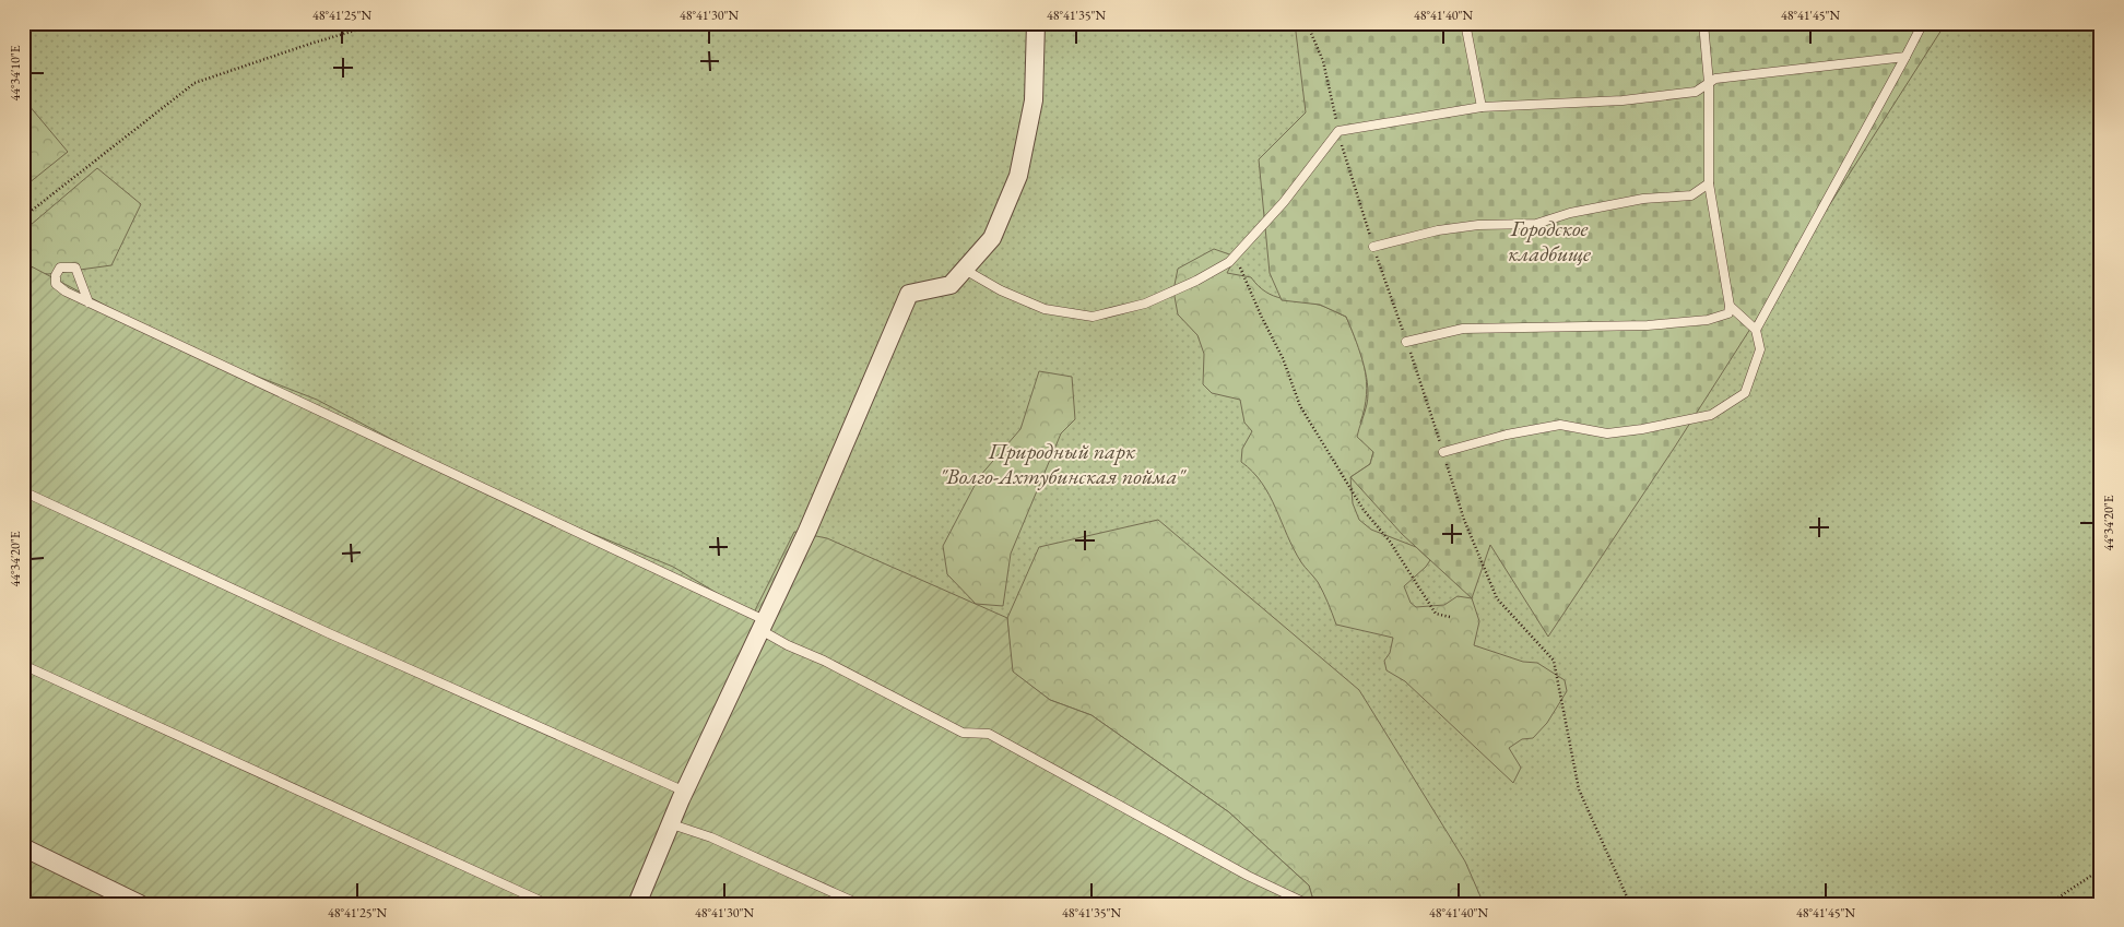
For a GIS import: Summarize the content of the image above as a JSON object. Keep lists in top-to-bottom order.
{
  "parks": ["Городское кладбище", "Природный парк \"Волго-Ахтубинская пойма\""],
  "coordinates": [
    "48°41'25\"N",
    "48°41'30\"N",
    "48°41'35\"N",
    "48°41'40\"N",
    "48°41'45\"N",
    "44°34'10\"E",
    "44°34'20\"E"
  ]
}
